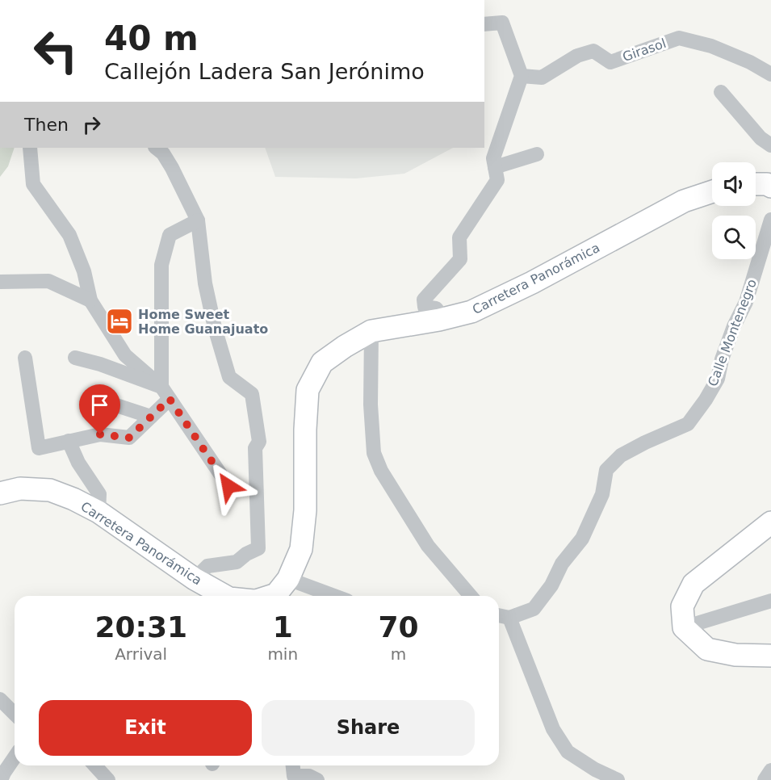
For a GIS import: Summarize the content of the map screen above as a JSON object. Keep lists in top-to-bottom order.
{
  "streets": {
    "street": ["Girasol", "Carretera Panorámica", "Calle Montenegro"]
  },
  "places": {
    "hotel": ["Home Sweet Home Guanajuato"]
  },
  "page": {
    "turn": ["40 m", "Callejón Ladera San Jerónimo"],
    "then": "Then",
    "eta": [
      "20:31",
      "Arrival",
      "1",
      "min",
      "70",
      "m"
    ],
    "buttons": ["Exit", "Share"]
  }
}
